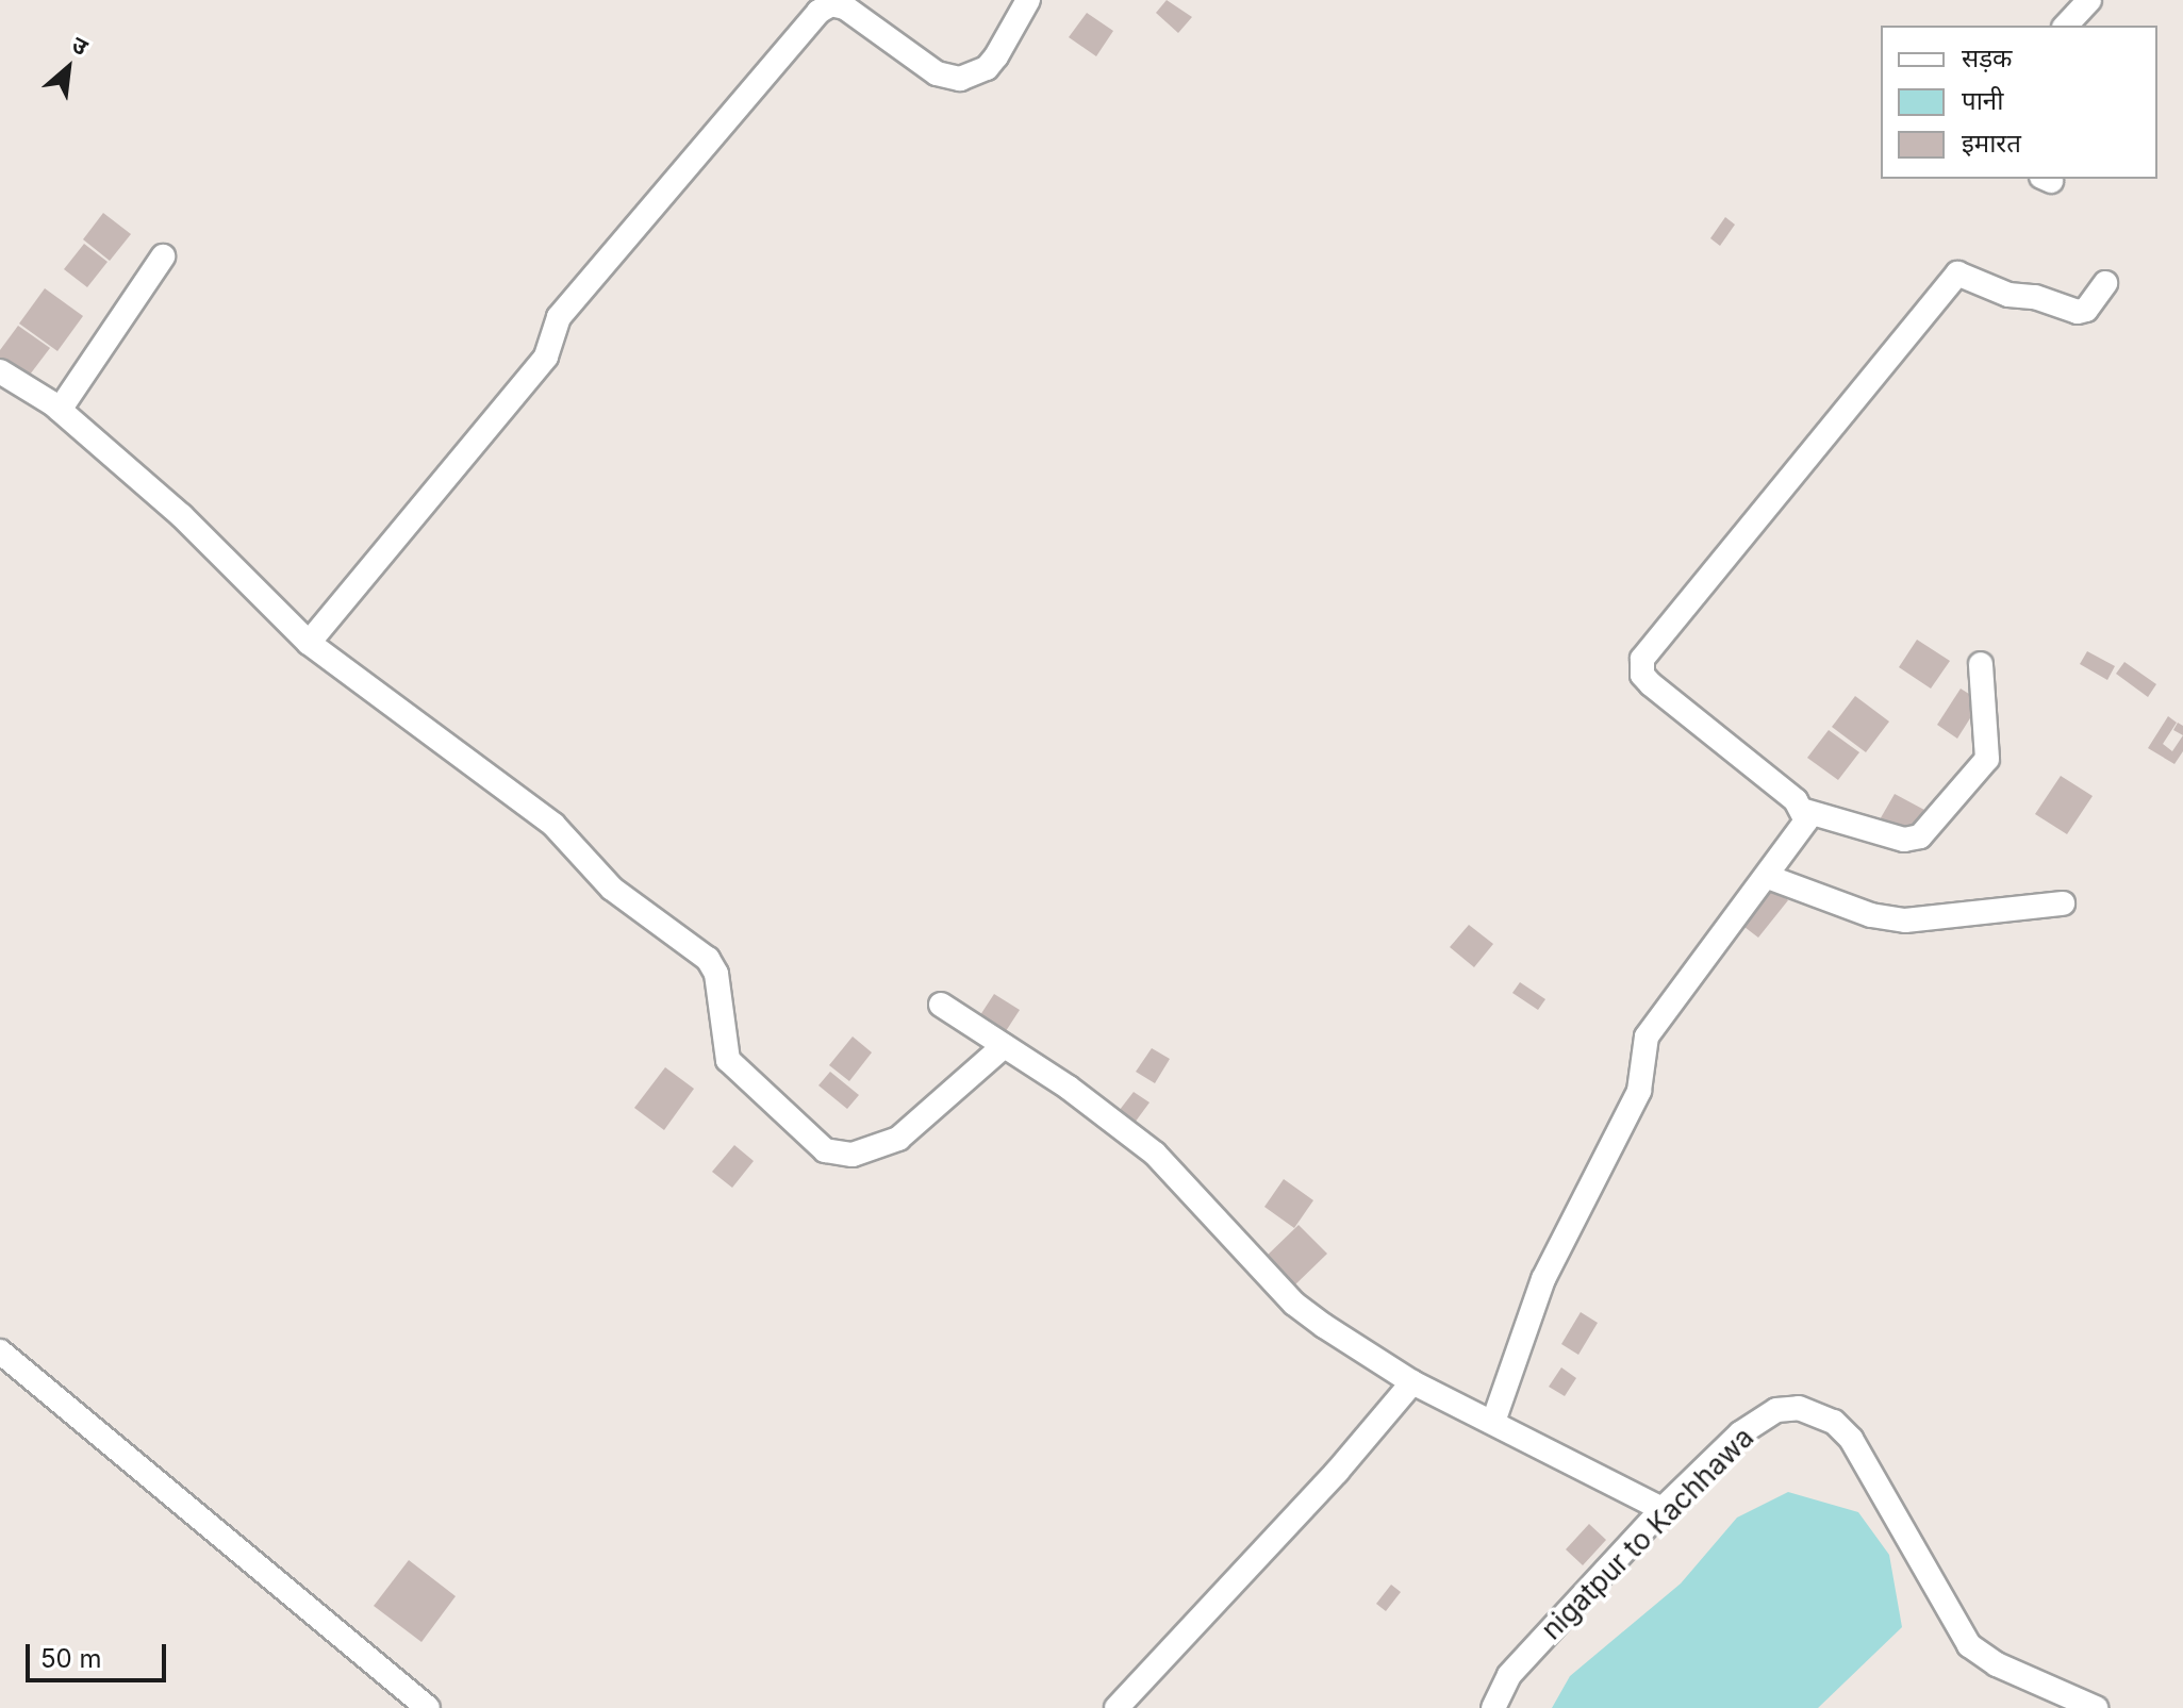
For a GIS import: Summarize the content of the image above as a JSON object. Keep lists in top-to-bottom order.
{
  "streets": {
    "street": ["nigatpur to Kachhawa"]
  },
  "legend": ["सड़क", "पानी", "इमारत"],
  "scale_bar": "50 m",
  "north": "top right"
}
